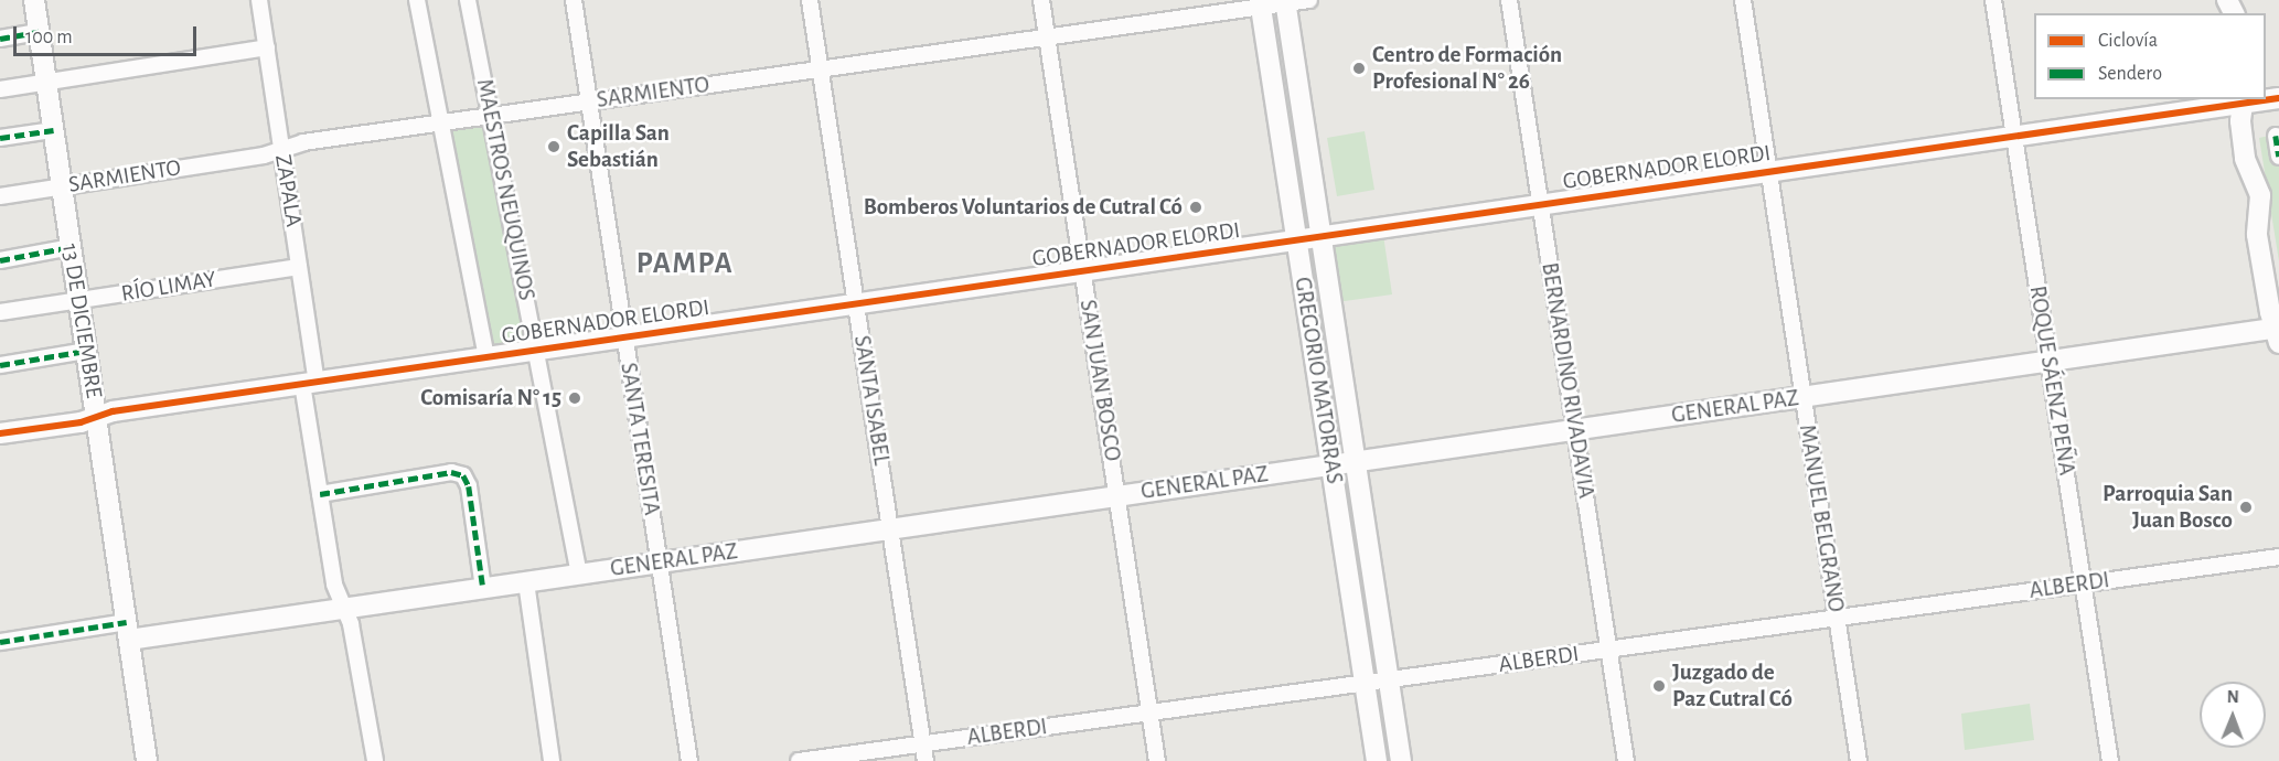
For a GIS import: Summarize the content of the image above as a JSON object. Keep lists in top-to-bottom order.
{
  "streets": {
    "street": [
      "SARMIENTO",
      "GOBERNADOR ELORDI",
      "MAESTROS NEUQUINOS",
      "ZAPALA",
      "RÍO LIMAY",
      "13 DE DICIEMBRE",
      "SAN JUAN BOSCO",
      "GREGORIO MATORRAS",
      "BERNARDINO RIVADAVIA",
      "ROQUE SÁENZ PEÑA",
      "SANTA ISABEL",
      "GENERAL PAZ",
      "SANTA TERESITA",
      "MANUEL BELGRANO",
      "ALBERDI"
    ]
  },
  "crossings": [
    ["SARMIENTO", "MAESTROS NEUQUINOS"],
    ["SARMIENTO", "ZAPALA"],
    ["SARMIENTO", "13 DE DICIEMBRE"],
    ["SARMIENTO", "SAN JUAN BOSCO"],
    ["SARMIENTO", "GREGORIO MATORRAS"],
    ["SARMIENTO", "SANTA ISABEL"],
    ["SARMIENTO", "SANTA TERESITA"],
    ["GOBERNADOR ELORDI", "MAESTROS NEUQUINOS"],
    ["GOBERNADOR ELORDI", "ZAPALA"],
    ["GOBERNADOR ELORDI", "13 DE DICIEMBRE"],
    ["GOBERNADOR ELORDI", "SAN JUAN BOSCO"],
    ["GOBERNADOR ELORDI", "GREGORIO MATORRAS"],
    ["GOBERNADOR ELORDI", "BERNARDINO RIVADAVIA"],
    ["GOBERNADOR ELORDI", "ROQUE SÁENZ PEÑA"],
    ["GOBERNADOR ELORDI", "SANTA ISABEL"],
    ["GOBERNADOR ELORDI", "SANTA TERESITA"],
    ["GOBERNADOR ELORDI", "MANUEL BELGRANO"],
    ["MAESTROS NEUQUINOS", "GENERAL PAZ"],
    ["ZAPALA", "RÍO LIMAY"],
    ["ZAPALA", "GENERAL PAZ"],
    ["RÍO LIMAY", "13 DE DICIEMBRE"],
    ["13 DE DICIEMBRE", "GENERAL PAZ"],
    ["SAN JUAN BOSCO", "GENERAL PAZ"],
    ["SAN JUAN BOSCO", "ALBERDI"],
    ["GREGORIO MATORRAS", "GENERAL PAZ"],
    ["GREGORIO MATORRAS", "ALBERDI"],
    ["BERNARDINO RIVADAVIA", "GENERAL PAZ"],
    ["BERNARDINO RIVADAVIA", "ALBERDI"],
    ["ROQUE SÁENZ PEÑA", "GENERAL PAZ"],
    ["ROQUE SÁENZ PEÑA", "ALBERDI"],
    ["SANTA ISABEL", "GENERAL PAZ"],
    ["SANTA ISABEL", "ALBERDI"],
    ["GENERAL PAZ", "SANTA TERESITA"],
    ["GENERAL PAZ", "MANUEL BELGRANO"],
    ["MANUEL BELGRANO", "ALBERDI"]
  ],
  "districts": ["PAMPA"],
  "places": [
    "Centro de Formación Profesional N° 26",
    "Capilla San Sebastián",
    "Bomberos Voluntarios de Cutral Có",
    "Comisaría N° 15",
    "Parroquia San Juan Bosco",
    "Juzgado de Paz Cutral Có"
  ],
  "legend": ["Ciclovía", "Sendero"],
  "scale_bar": "100 m",
  "north": "top"
}
